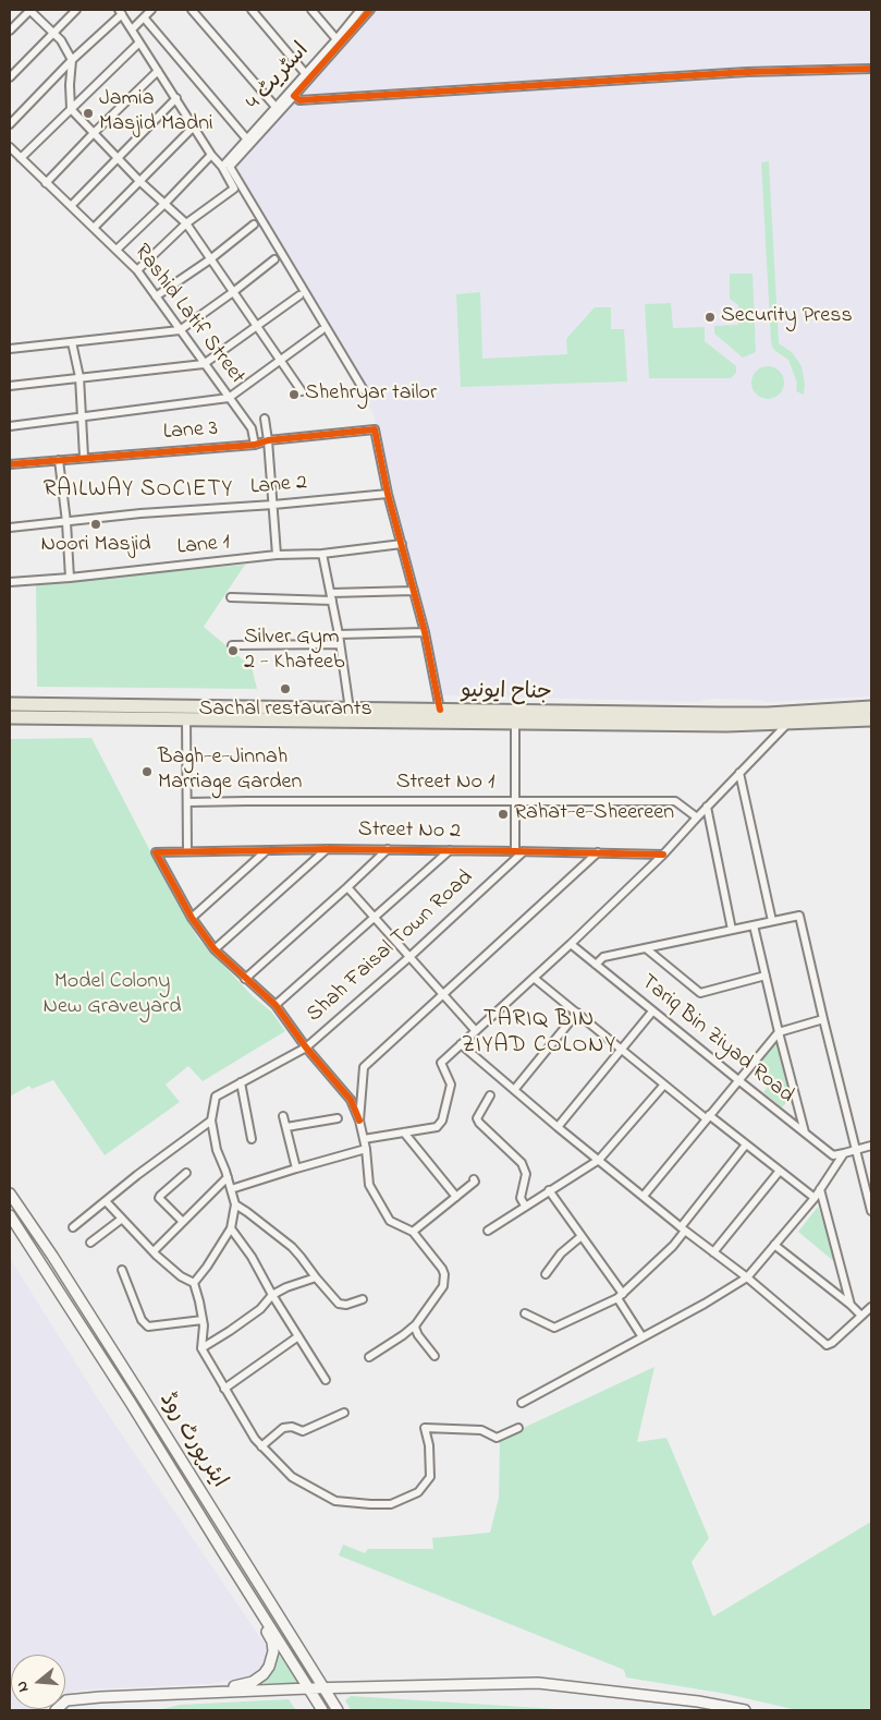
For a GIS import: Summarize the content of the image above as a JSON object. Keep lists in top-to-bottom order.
{
  "streets": {
    "highway": ["جناح ایونیو"],
    "main road": ["ایئرپورٹ روڈ"],
    "street": [
      "اسٹریٹ 4",
      "Rashid Latif Street",
      "Lane 3",
      "Lane 2",
      "Lane 1",
      "Street No 1",
      "Street No 2",
      "Shah Faisal Town Road",
      "Tariq Bin Ziyad Road"
    ]
  },
  "crossings": [
    ["Rashid Latif Street", "Lane 3"],
    ["Lane 3", "Lane 2"],
    ["Street No 2", "Shah Faisal Town Road"]
  ],
  "districts": ["RAILWAY SOCIETY", "TARIQ BIN ZIYAD COLONY"],
  "parks": ["Model Colony New Graveyard"],
  "places": [
    "Jamia Masjid Madni",
    "Security Press",
    "Shehryar tailor",
    "Noori Masjid",
    "Silver Gym 2 - Khateeb",
    "Sachal restaurants",
    "Bagh-e-Jinnah Marriage Garden",
    "Rahat-e-Sheereen"
  ],
  "north": "left"
}
